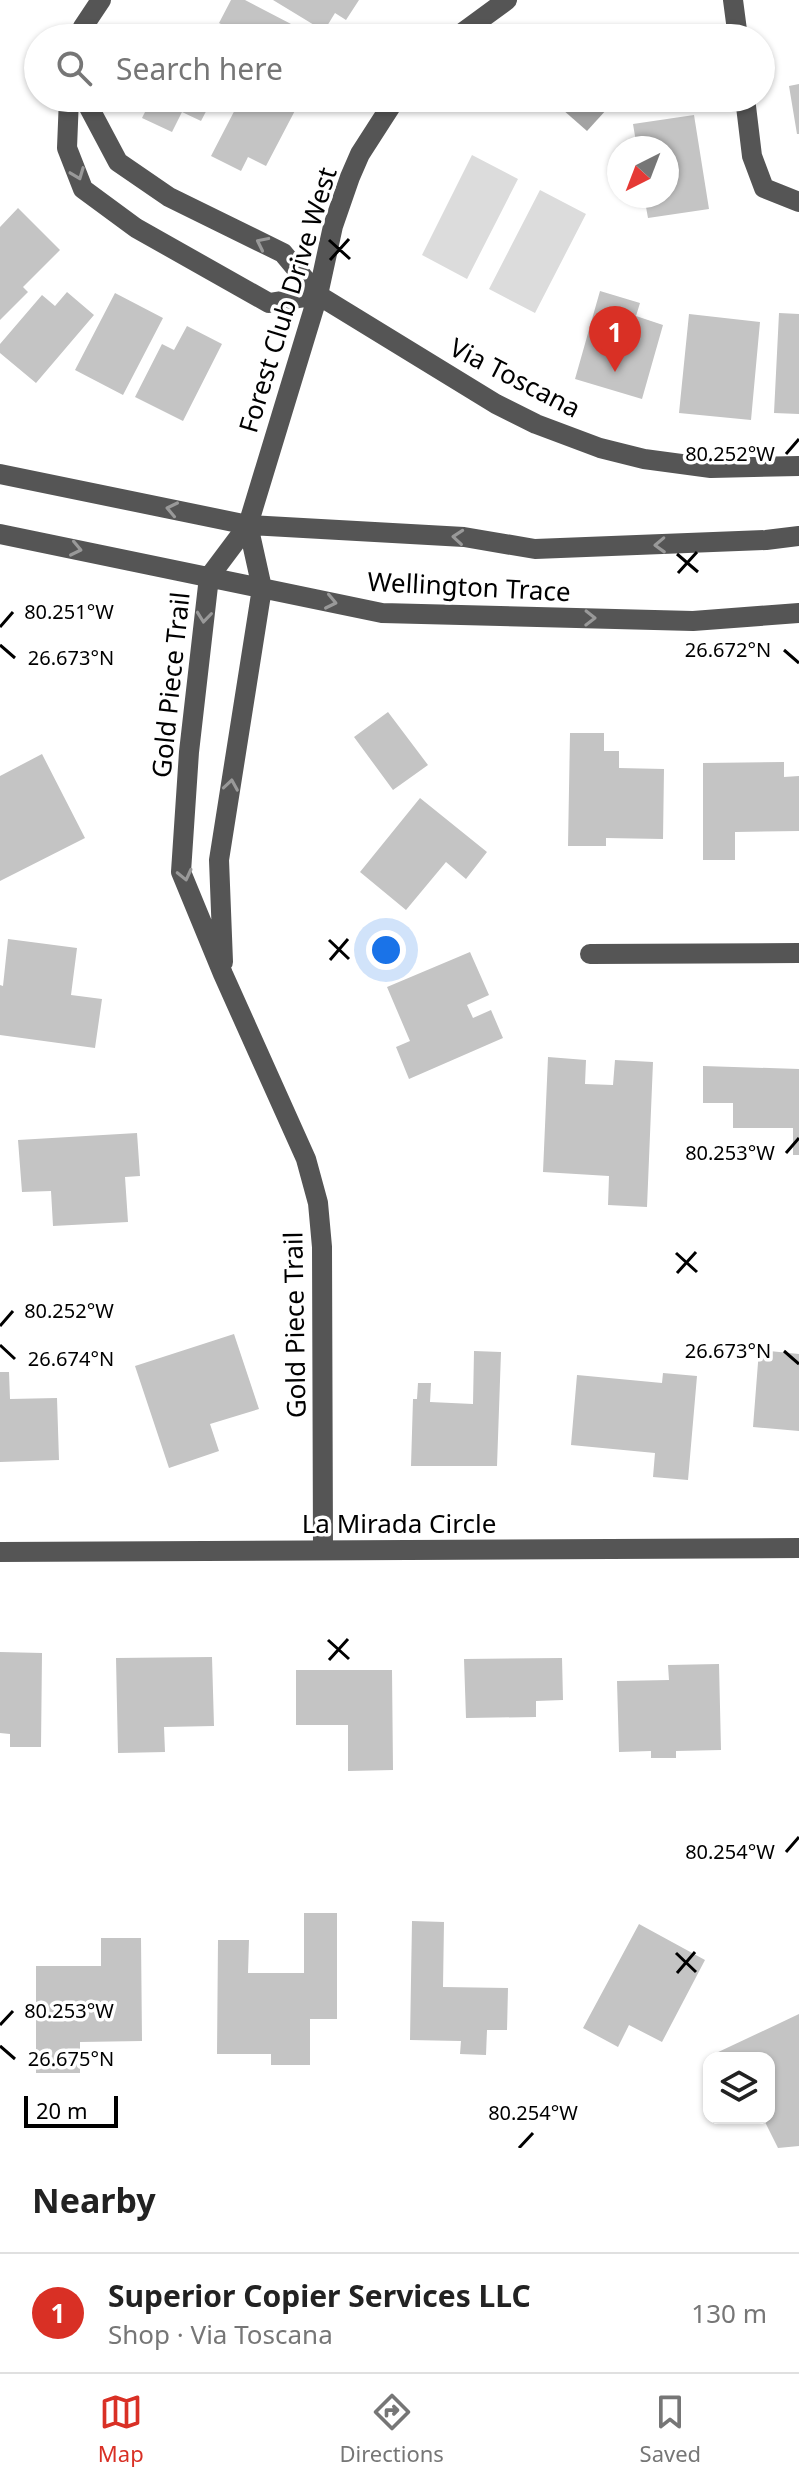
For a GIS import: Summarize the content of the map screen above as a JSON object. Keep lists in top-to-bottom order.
{
  "streets": {
    "street": [
      "Forest Club Drive West",
      "Via Toscana",
      "Wellington Trace",
      "Gold Piece Trail",
      "La Mirada Circle"
    ]
  },
  "crossings": [
    ["Forest Club Drive West", "Via Toscana"],
    ["Forest Club Drive West", "Wellington Trace"],
    ["Forest Club Drive West", "Gold Piece Trail"],
    ["Wellington Trace", "Gold Piece Trail"],
    ["Gold Piece Trail", "La Mirada Circle"]
  ],
  "one_way": ["Via Toscana"],
  "scale_bar": "20 m",
  "north": "bottom left",
  "page": {
    "search": "Search here",
    "pins": "1",
    "scale": "20 m",
    "heading": "Nearby",
    "list": [
      {
        "mark": "1",
        "name": "Superior Copier Services LLC",
        "note": "Shop · Via Toscana",
        "value": "130 m"
      }
    ],
    "nav": ["Map", "Directions", "Saved"]
  },
  "coordinates": [
    "80.252°W",
    "80.251°W",
    "26.672°N",
    "26.673°N",
    "80.253°W",
    "26.674°N",
    "80.254°W",
    "26.675°N"
  ]
}
